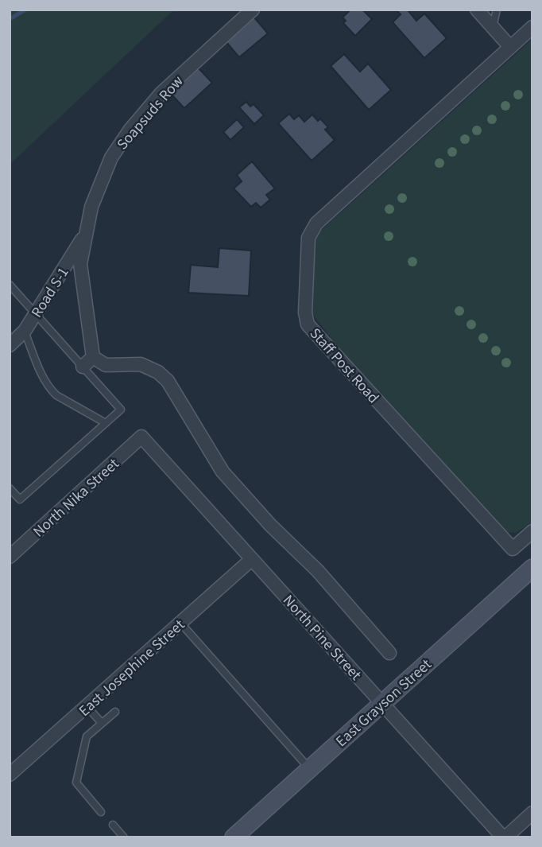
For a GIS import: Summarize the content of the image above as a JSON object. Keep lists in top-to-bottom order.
{
  "streets": {
    "street": [
      "Soapsuds Row",
      "Road S-1",
      "Staff Post Road",
      "North Nika Street",
      "North Pine Street",
      "East Josephine Street",
      "East Grayson Street"
    ]
  },
  "crossings": [
    ["Soapsuds Row", "Road S-1"],
    ["North Nika Street", "North Pine Street"],
    ["North Pine Street", "East Josephine Street"],
    ["North Pine Street", "East Grayson Street"]
  ]
}
